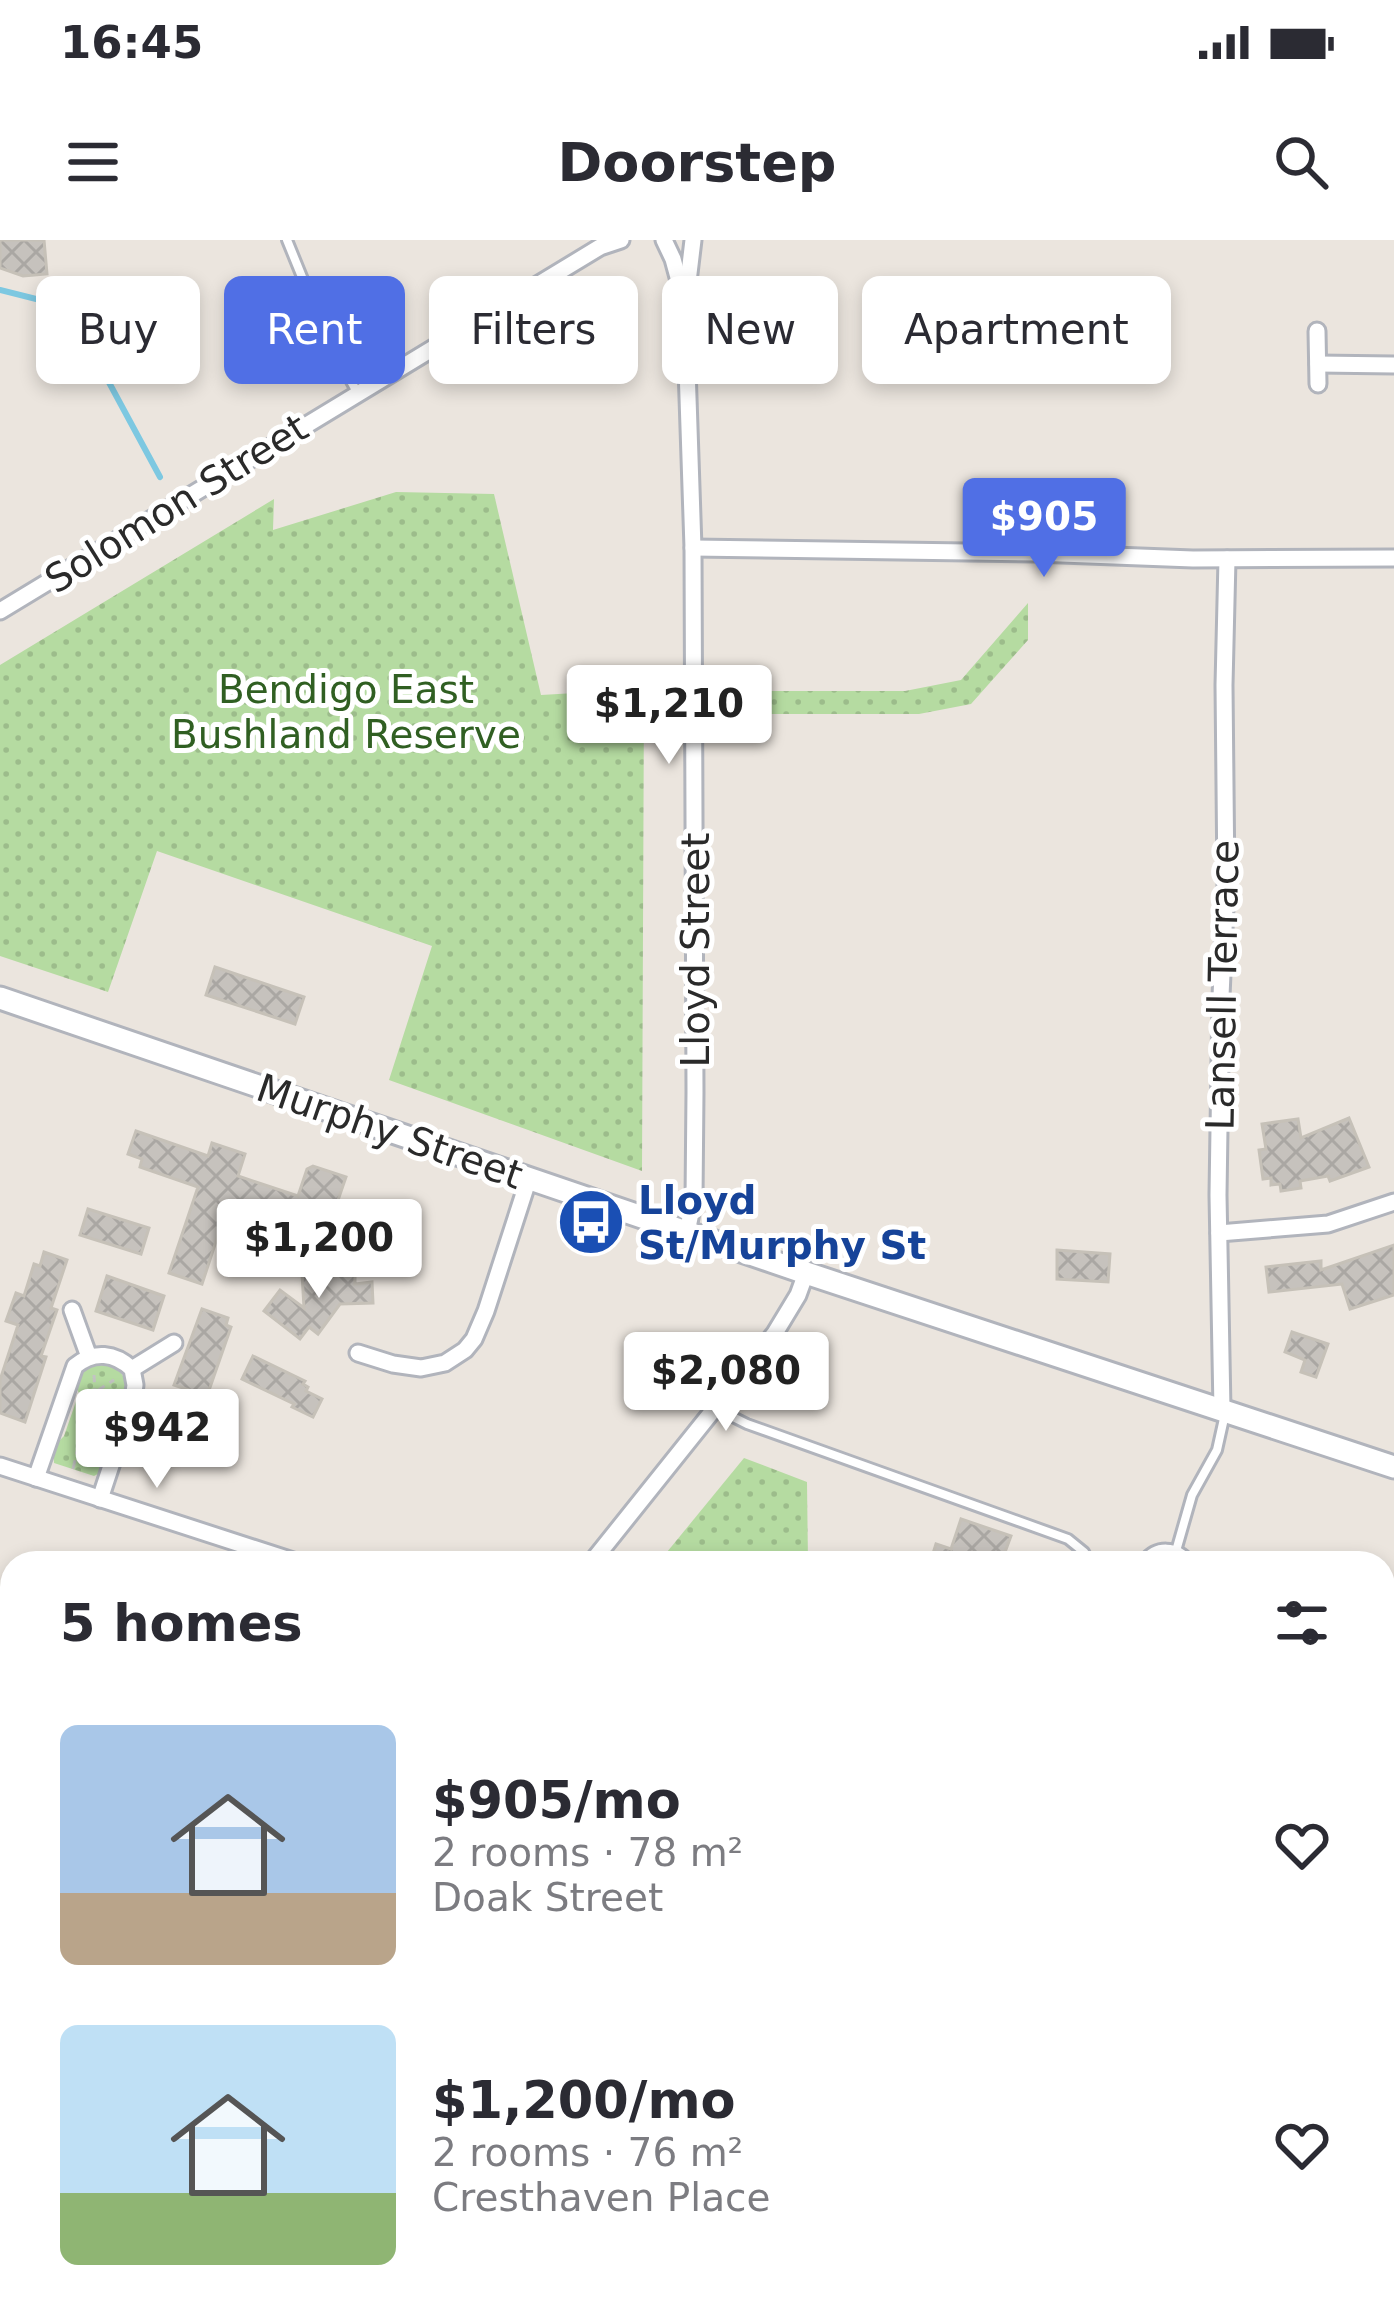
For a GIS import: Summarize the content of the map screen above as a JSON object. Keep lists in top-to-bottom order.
{
  "streets": {
    "street": [
      "Solomon Street",
      "Lloyd Street",
      "Lansell Terrace",
      "Murphy Street"
    ]
  },
  "crossings": [
    ["Lloyd Street", "Murphy Street"],
    ["Lansell Terrace", "Murphy Street"]
  ],
  "parks": ["Bendigo East Bushland Reserve"],
  "places": {
    "bus stop": ["Lloyd St/Murphy St"]
  },
  "page": {
    "status": "16:45",
    "header": "Doorstep",
    "chip": [
      "Buy",
      "Rent",
      "Filters",
      "New",
      "Apartment"
    ],
    "price": [
      "$905",
      "$1,210",
      "$1,200",
      "$2,080",
      "$942"
    ],
    "heading": "5 homes",
    "list": [
      {
        "name": "$905/mo",
        "note": "2 rooms · 78 m² · Doak Street"
      },
      {
        "name": "$1,200/mo",
        "note": "2 rooms · 76 m² · Cresthaven Place"
      }
    ]
  }
}
